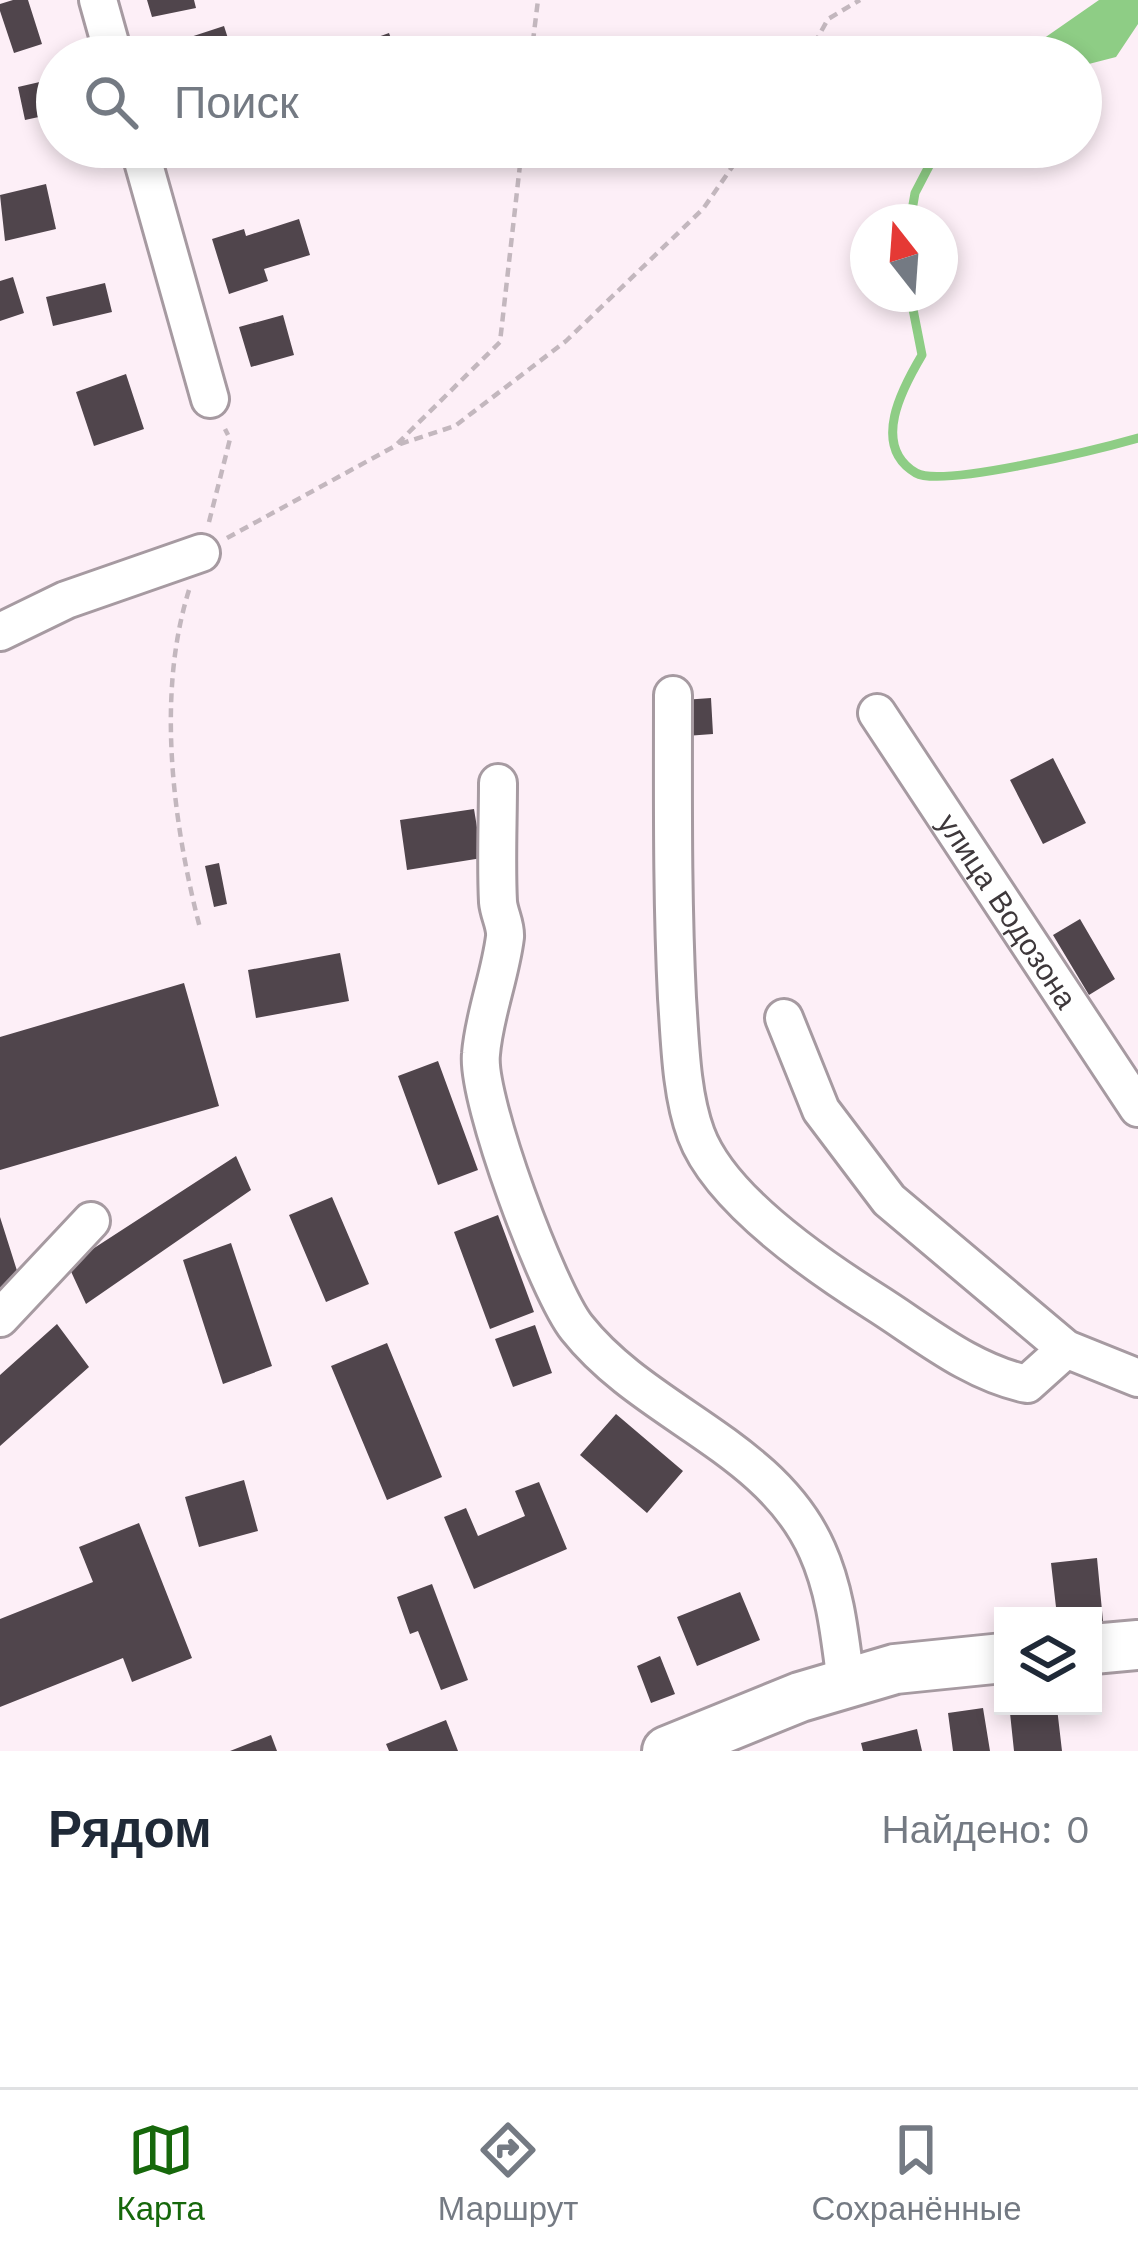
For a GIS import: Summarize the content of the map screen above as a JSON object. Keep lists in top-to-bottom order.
{
  "streets": {
    "street": ["улица Водозона"]
  },
  "north": "top",
  "page": {
    "search": "Поиск",
    "heading": ["Рядом", "Найдено: 0"],
    "nav": ["Карта", "Маршрут", "Сохранённые"]
  }
}
